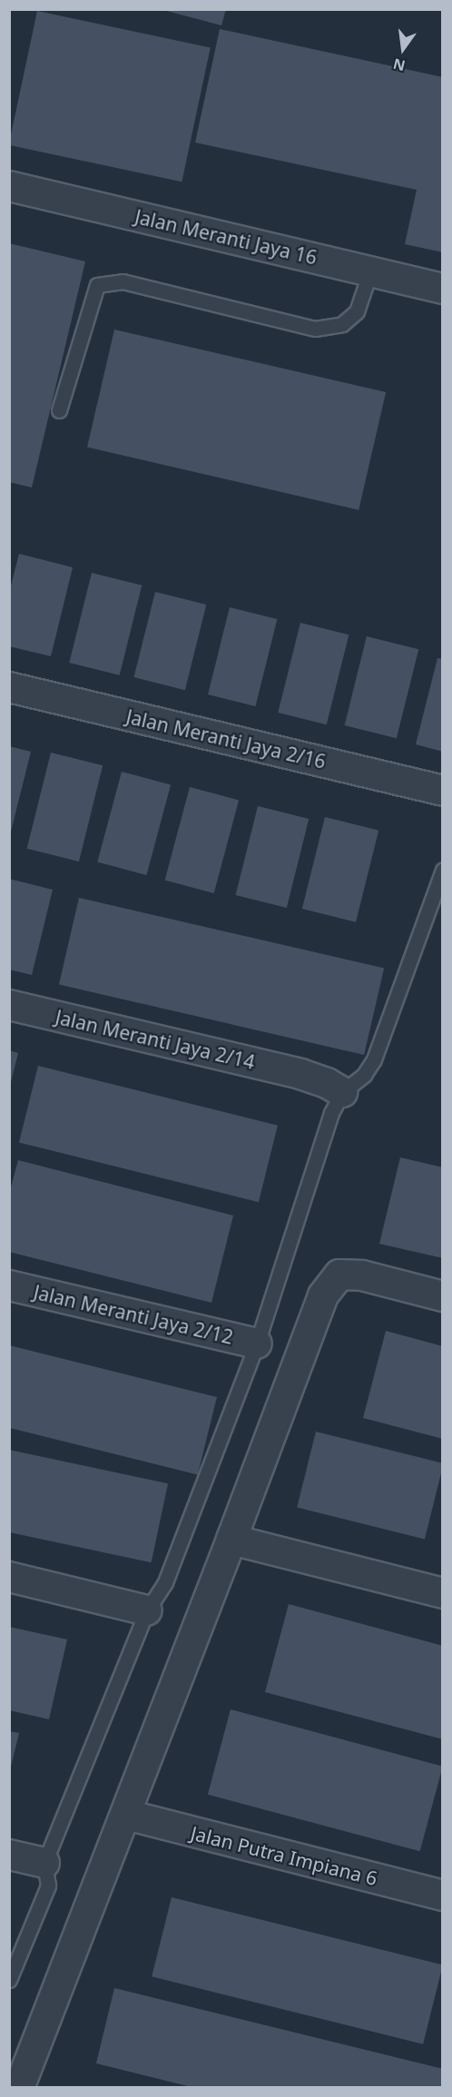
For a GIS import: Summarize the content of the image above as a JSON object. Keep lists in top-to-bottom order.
{
  "streets": {
    "street": [
      "Jalan Meranti Jaya 16",
      "Jalan Meranti Jaya 2/16",
      "Jalan Meranti Jaya 2/14",
      "Jalan Meranti Jaya 2/12",
      "Jalan Putra Impiana 6"
    ]
  },
  "north": "bottom"
}
